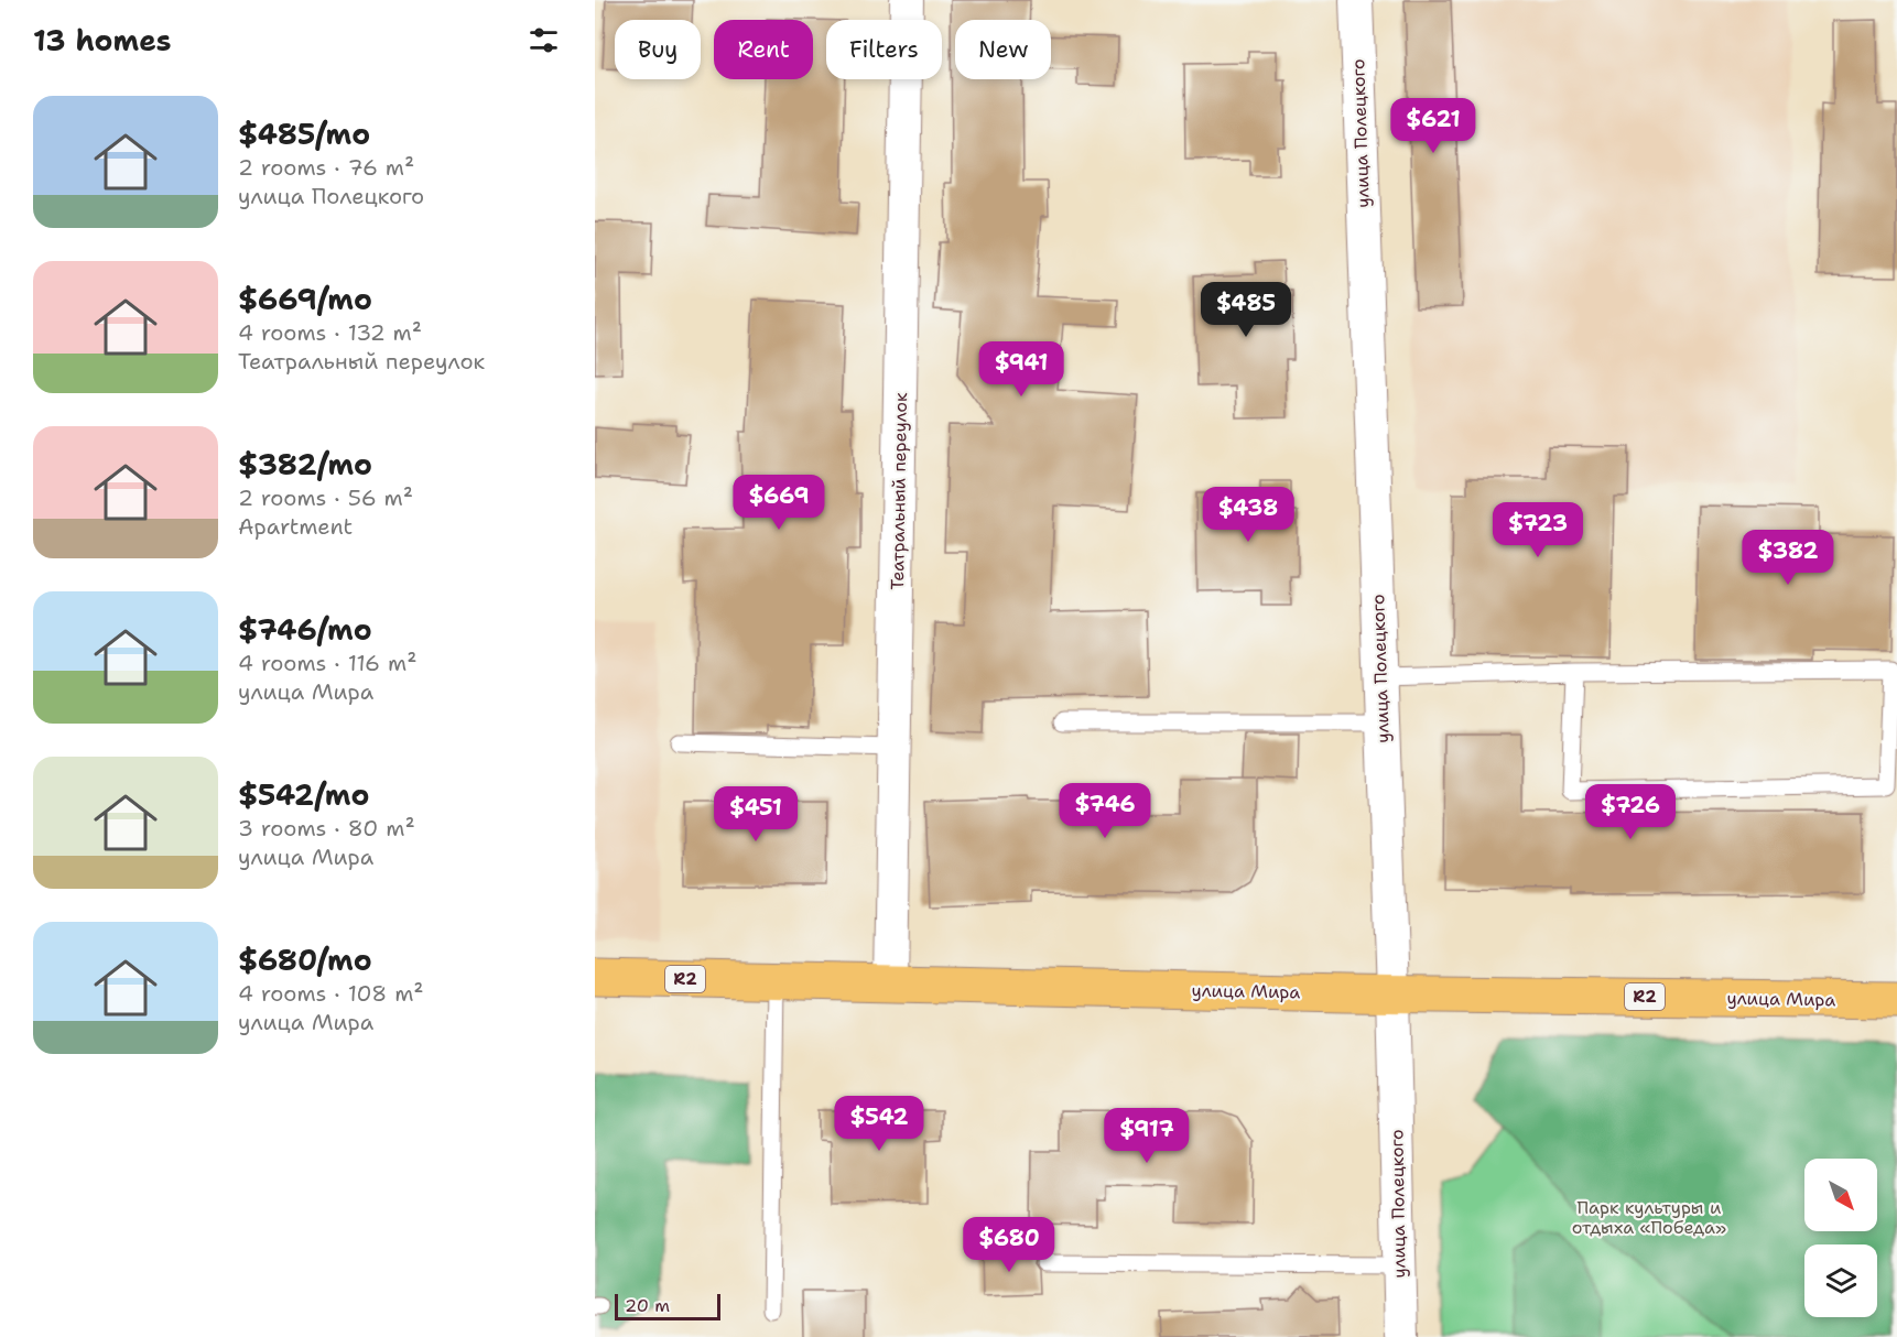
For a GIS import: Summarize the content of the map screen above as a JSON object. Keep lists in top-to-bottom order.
{
  "streets": {
    "main road": ["R2", "улица Мира"],
    "street": ["улица Полецкого", "Театральный переулок"]
  },
  "crossings": [
    ["улица Полецкого", "улица Мира"],
    ["Театральный переулок", "улица Мира"]
  ],
  "parks": ["Парк культуры и отдыха «Победа»"],
  "scale_bar": "20 m",
  "north": "bottom right",
  "page": {
    "heading": "13 homes",
    "chip": [
      "Buy",
      "Rent",
      "Filters",
      "New"
    ],
    "list": [
      {
        "name": "$485/mo",
        "note": "2 rooms · 76 m² · улица Полецкого"
      },
      {
        "name": "$669/mo",
        "note": "4 rooms · 132 m² · Театральный переулок"
      },
      {
        "name": "$382/mo",
        "note": "2 rooms · 56 m² · Apartment"
      },
      {
        "name": "$746/mo",
        "note": "4 rooms · 116 m² · улица Мира"
      },
      {
        "name": "$542/mo",
        "note": "3 rooms · 80 m² · улица Мира"
      },
      {
        "name": "$680/mo",
        "note": "4 rooms · 108 m² · улица Мира"
      }
    ],
    "price": [
      "$621",
      "$485",
      "$941",
      "$669",
      "$438",
      "$723",
      "$382",
      "$746",
      "$726",
      "$451",
      "$542",
      "$917",
      "$680"
    ],
    "scale": "20 m"
  }
}
